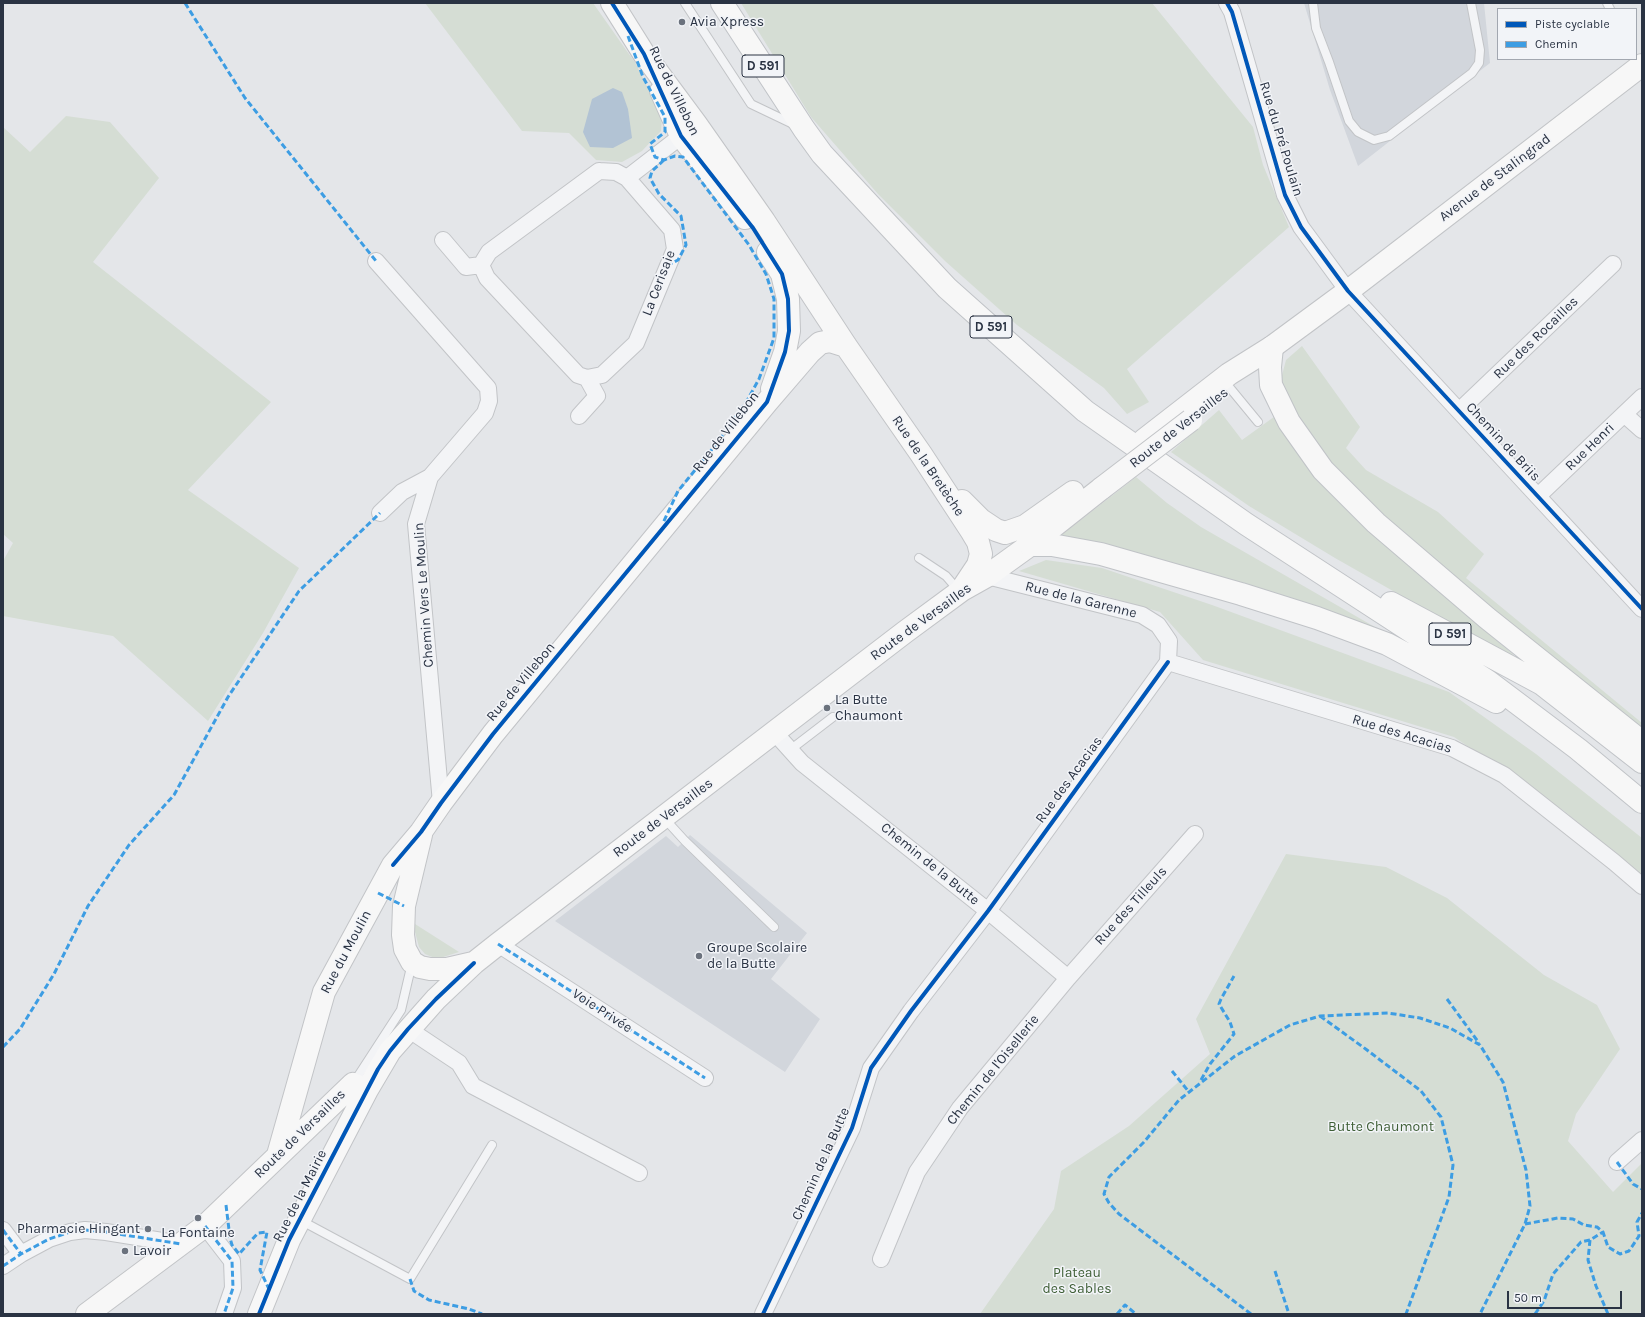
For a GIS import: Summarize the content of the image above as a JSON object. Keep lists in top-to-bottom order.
{
  "streets": {
    "main road": [
      "D 591",
      "Rue de Villebon",
      "Avenue de Stalingrad",
      "Route de Versailles",
      "Rue de la Bretèche",
      "Rue du Moulin",
      "Rue de la Mairie"
    ],
    "street": [
      "Rue du Pré Poulain",
      "La Cerisaie",
      "Rue des Rocailles",
      "Chemin de Briis",
      "Rue Henri",
      "Chemin Vers Le Moulin",
      "Rue de la Garenne",
      "Rue des Acacias",
      "Chemin de la Butte",
      "Rue des Tilleuls",
      "Voie Privée",
      "Chemin de l'Oisellerie"
    ]
  },
  "crossings": [
    ["Rue de Villebon", "Rue de la Bretèche"],
    ["Rue de Villebon", "Chemin Vers Le Moulin"],
    ["Rue de Villebon", "Rue du Moulin"],
    ["Rue du Pré Poulain", "Avenue de Stalingrad"],
    ["Rue du Pré Poulain", "Route de Versailles"],
    ["Rue du Pré Poulain", "Chemin de Briis"],
    ["Avenue de Stalingrad", "Route de Versailles"],
    ["Avenue de Stalingrad", "Chemin de Briis"],
    ["Rue des Rocailles", "Chemin de Briis"],
    ["Route de Versailles", "Chemin de Briis"],
    ["Route de Versailles", "Rue de la Bretèche"],
    ["Route de Versailles", "Rue de la Garenne"],
    ["Route de Versailles", "Chemin de la Butte"],
    ["Route de Versailles", "Rue du Moulin"],
    ["Route de Versailles", "Voie Privée"],
    ["Route de Versailles", "Rue de la Mairie"],
    ["Chemin de Briis", "Rue Henri"],
    ["Rue de la Garenne", "Rue des Acacias"],
    ["Rue des Acacias", "Chemin de la Butte"],
    ["Rue des Tilleuls", "Chemin de l'Oisellerie"]
  ],
  "parks": ["Butte Chaumont", "Plateau des Sables"],
  "places": [
    "Avia Xpress",
    "La Butte Chaumont",
    "Groupe Scolaire de la Butte",
    "La Fontaine",
    "Pharmacie Hingant",
    "Lavoir"
  ],
  "legend": ["Piste cyclable", "Chemin"],
  "scale_bar": "50 m"
}
